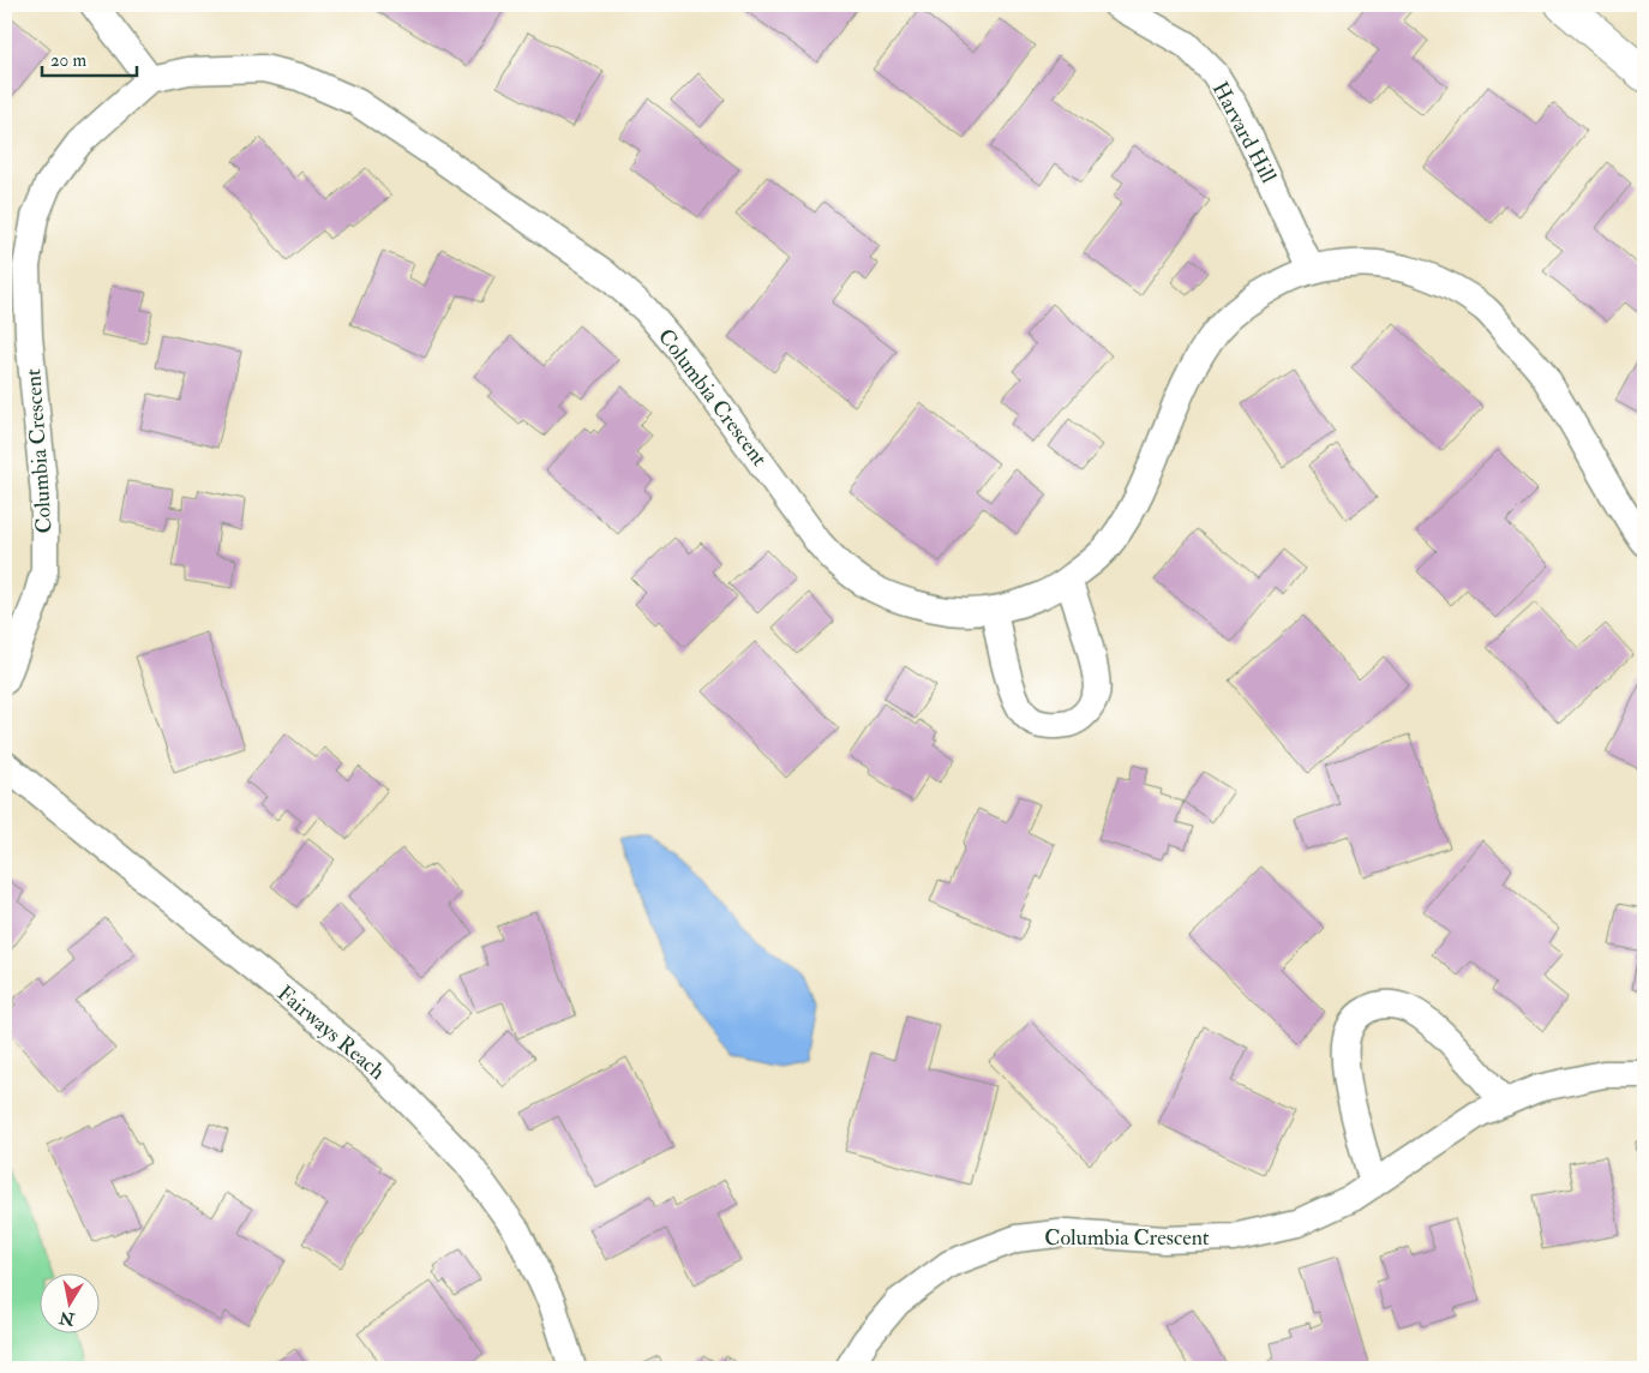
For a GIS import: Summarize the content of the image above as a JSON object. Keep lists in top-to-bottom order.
{
  "streets": {
    "street": ["Harvard Hill", "Columbia Crescent", "Fairways Reach"]
  },
  "crossings": [
    ["Harvard Hill", "Columbia Crescent"]
  ],
  "scale_bar": "20 m",
  "north": "bottom"
}
